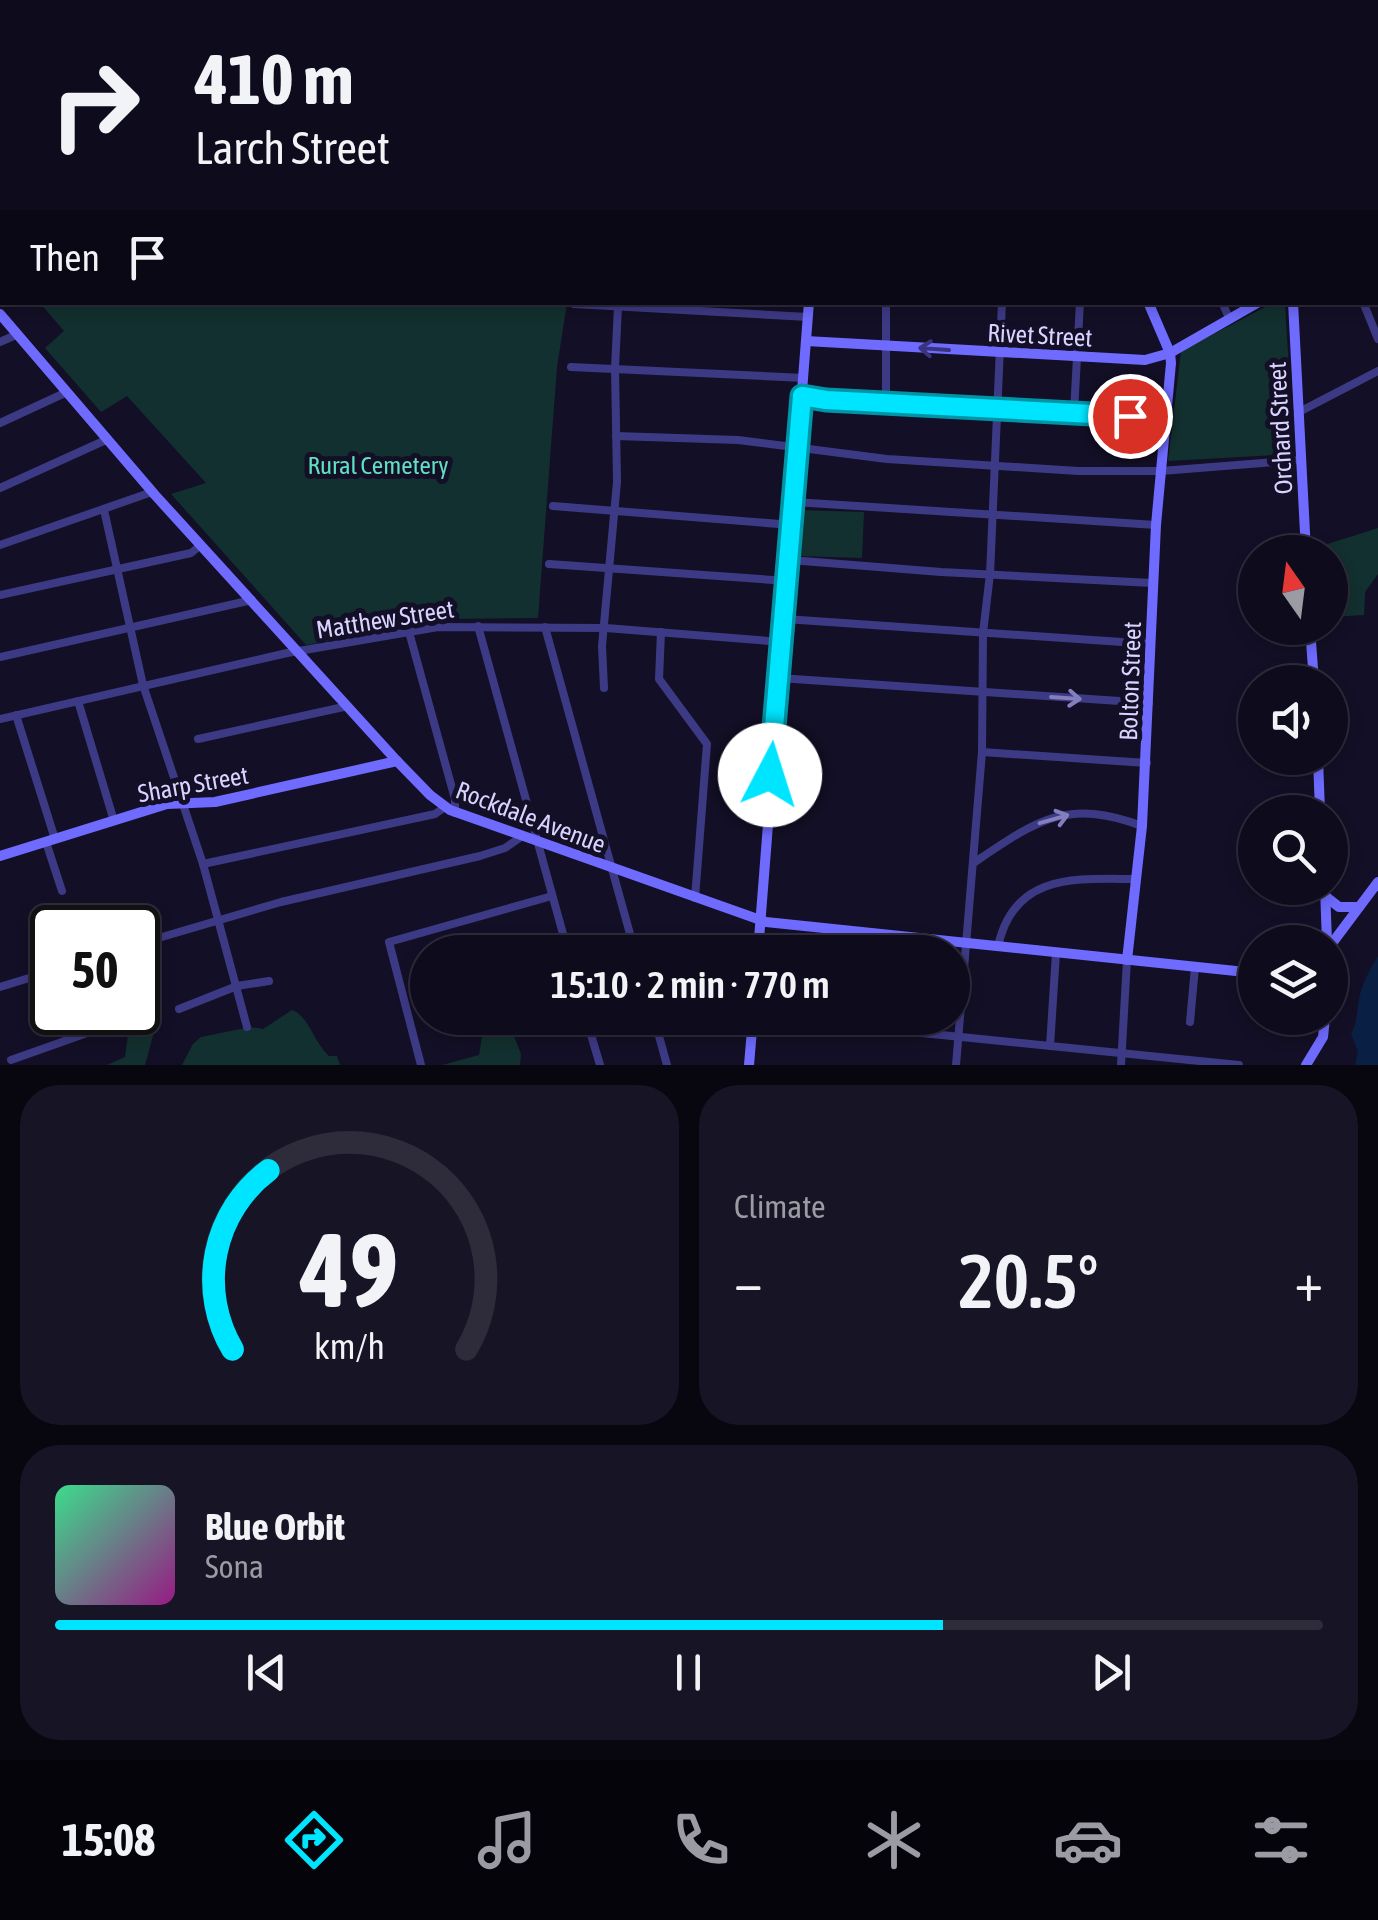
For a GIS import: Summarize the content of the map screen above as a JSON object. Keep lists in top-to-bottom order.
{
  "streets": {
    "main road": [
      "Rivet Street",
      "Orchard Street",
      "Bolton Street",
      "Sharp Street",
      "Rockdale Avenue"
    ],
    "street": ["Matthew Street"]
  },
  "crossings": [
    ["Rivet Street", "Bolton Street"],
    ["Matthew Street", "Rockdale Avenue"],
    ["Bolton Street", "Rockdale Avenue"],
    ["Sharp Street", "Rockdale Avenue"]
  ],
  "parks": ["Rural Cemetery"],
  "north": "top",
  "page": {
    "turn": ["410 m", "Larch Street"],
    "then": "Then",
    "limit": "50",
    "trip": "15:10 · 2 min · 770 m",
    "tile": "Climate",
    "heat": ["−", "20.5°", "+"],
    "song": ["Blue Orbit", "Sona"],
    "tabs": "15:08",
    "gauge": ["49", "km/h"]
  }
}
